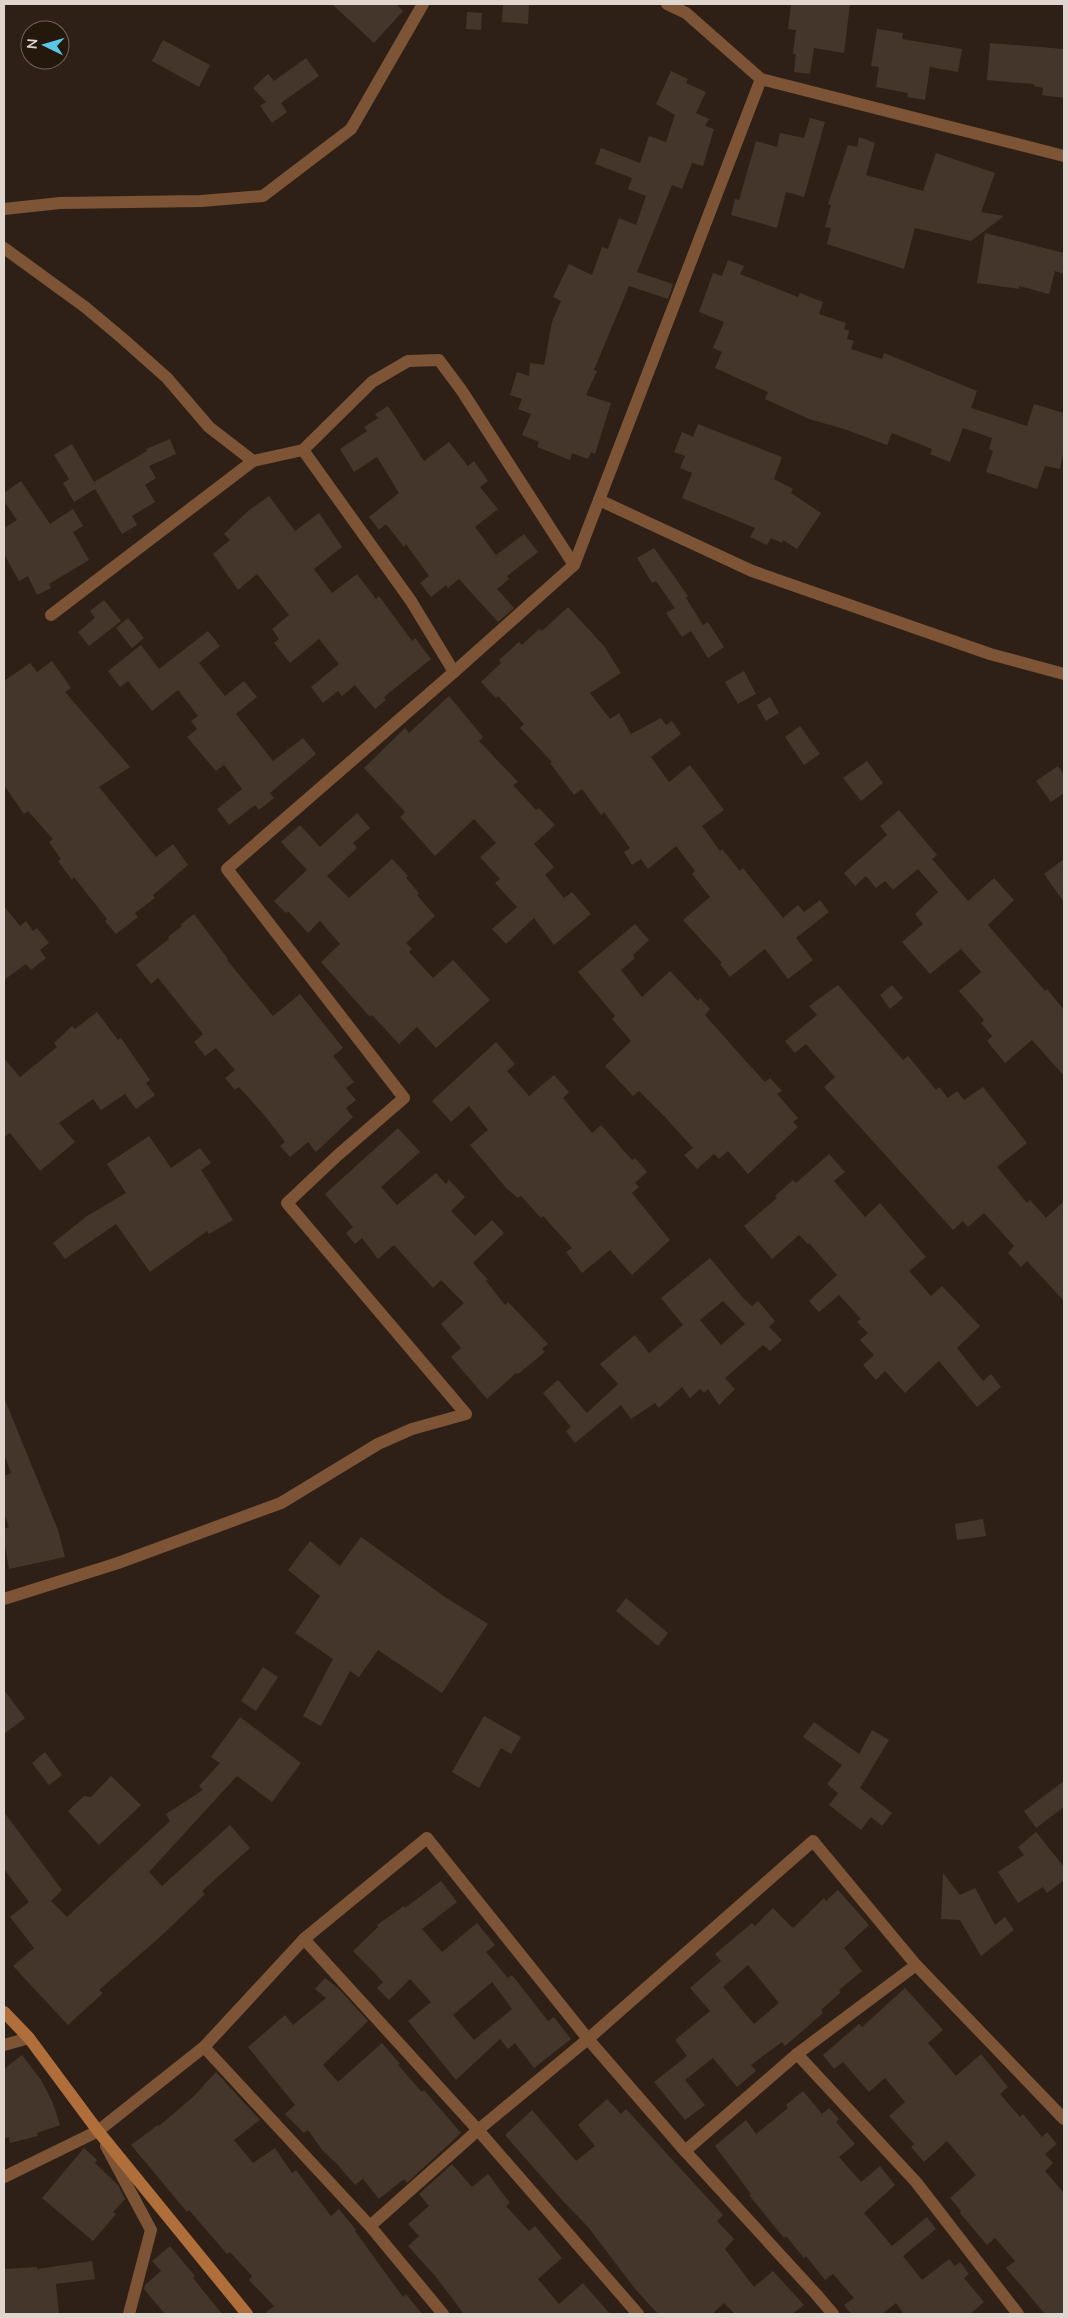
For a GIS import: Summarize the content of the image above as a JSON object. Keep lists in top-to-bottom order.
{
  "north": "left"
}
